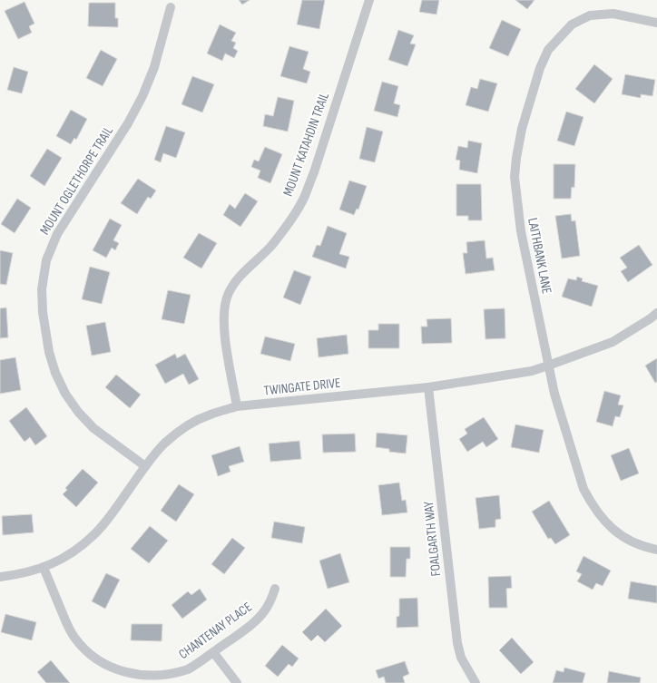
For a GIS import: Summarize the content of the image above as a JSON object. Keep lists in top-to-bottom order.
{
  "streets": {
    "street": [
      "MOUNT KATAHDIN TRAIL",
      "MOUNT OGLETHORPE TRAIL",
      "LAITHBANK LANE",
      "TWINGATE DRIVE",
      "FOALGARTH WAY",
      "CHANTENAY PLACE"
    ]
  },
  "crossings": [
    ["MOUNT KATAHDIN TRAIL", "TWINGATE DRIVE"],
    ["MOUNT OGLETHORPE TRAIL", "TWINGATE DRIVE"],
    ["LAITHBANK LANE", "TWINGATE DRIVE"],
    ["TWINGATE DRIVE", "FOALGARTH WAY"],
    ["TWINGATE DRIVE", "CHANTENAY PLACE"]
  ]
}
